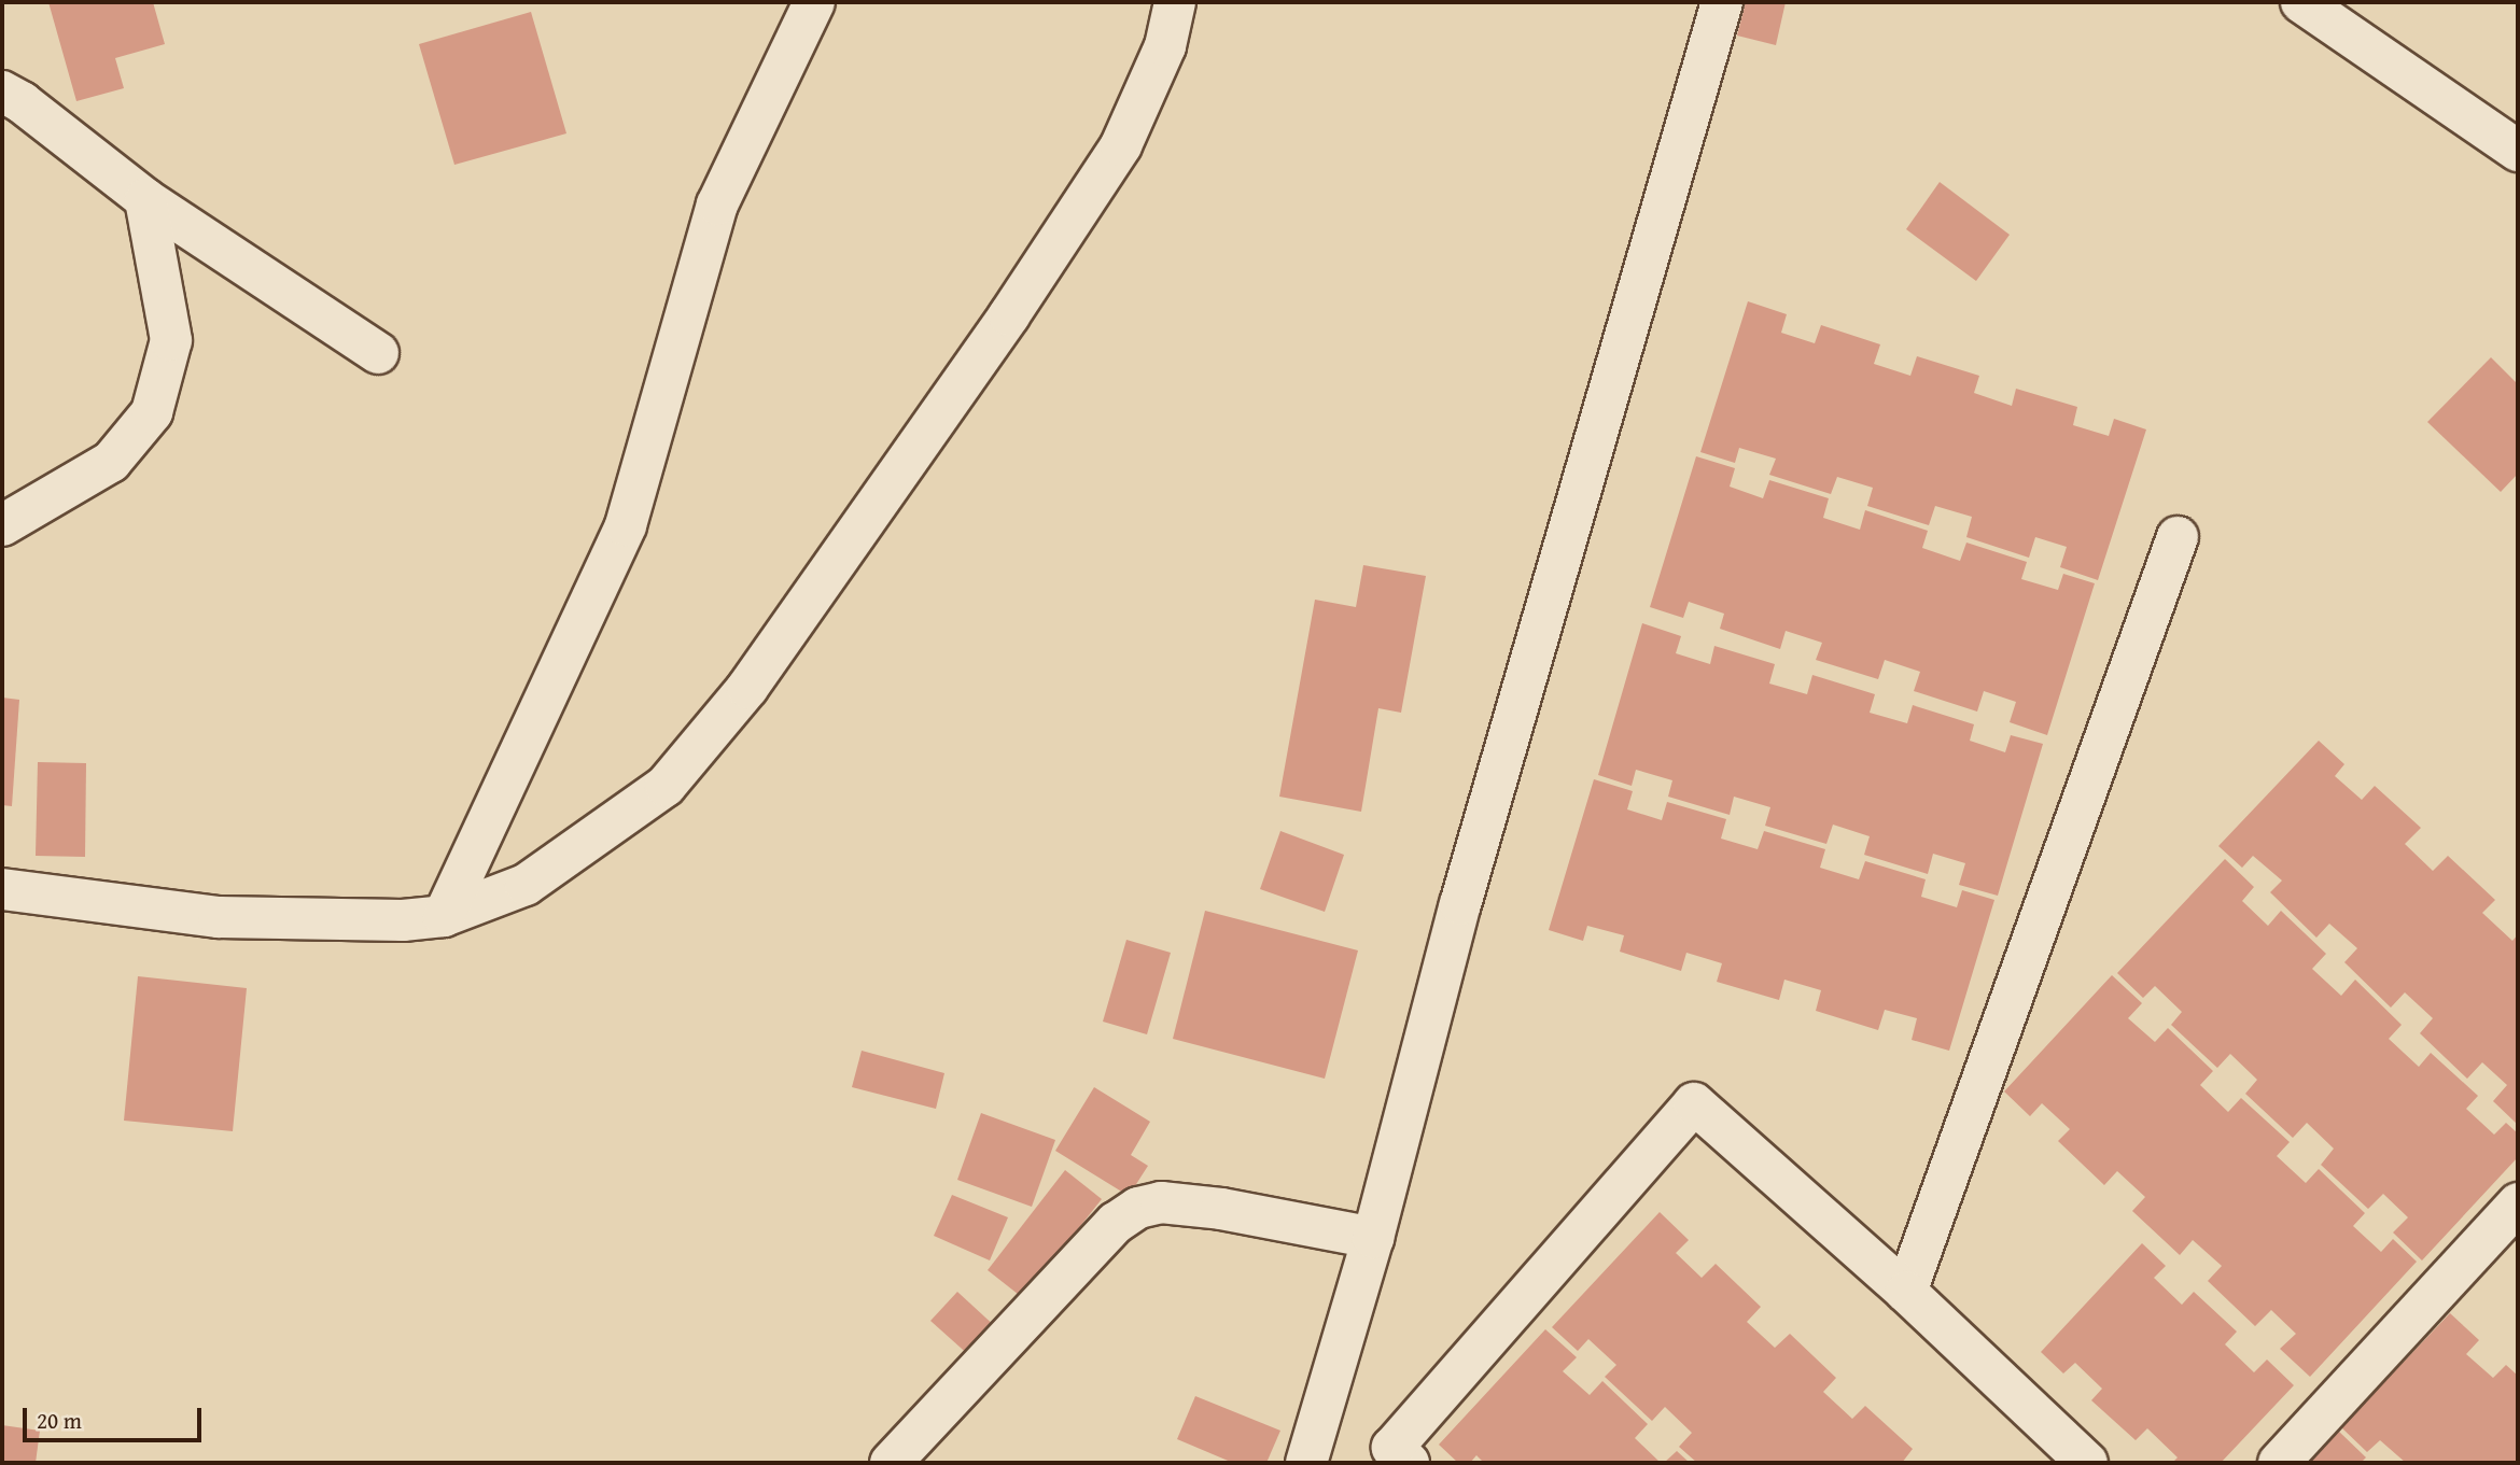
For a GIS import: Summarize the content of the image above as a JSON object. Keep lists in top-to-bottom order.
{
  "scale_bar": "20 m"
}
